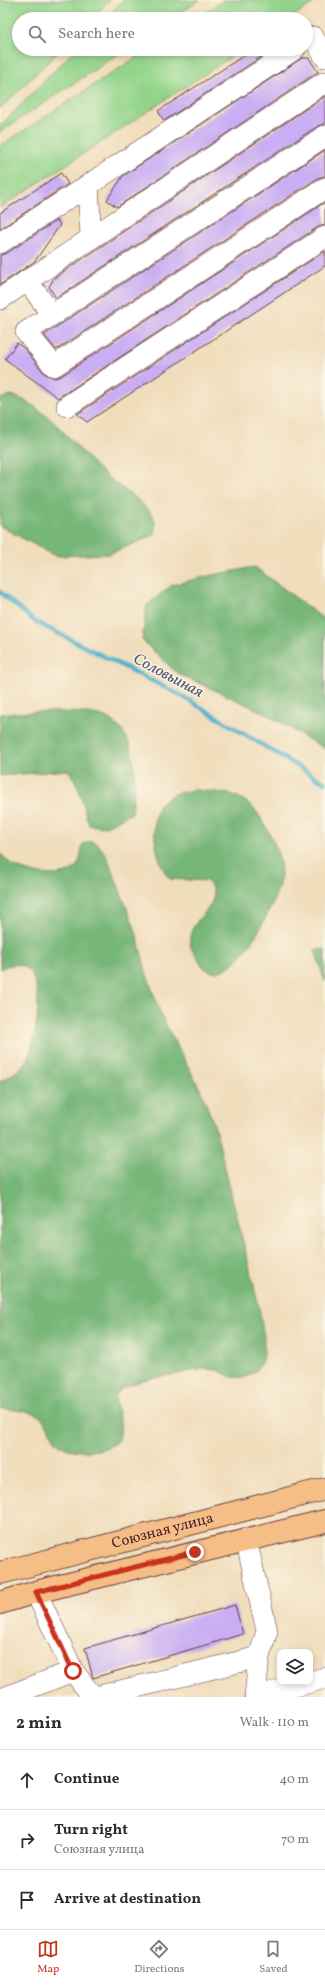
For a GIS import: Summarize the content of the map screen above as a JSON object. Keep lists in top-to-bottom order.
{
  "streets": {
    "main road": ["Союзная улица"]
  },
  "water": ["Соловьиная"],
  "page": {
    "search": "Search here",
    "heading": ["2 min", "Walk · 110 m"],
    "list": [
      ["Continue", "40 m"],
      ["Turn right", "Союзная улица", "70 m"],
      "Arrive at destination"
    ],
    "nav": ["Map", "Directions", "Saved"]
  }
}
